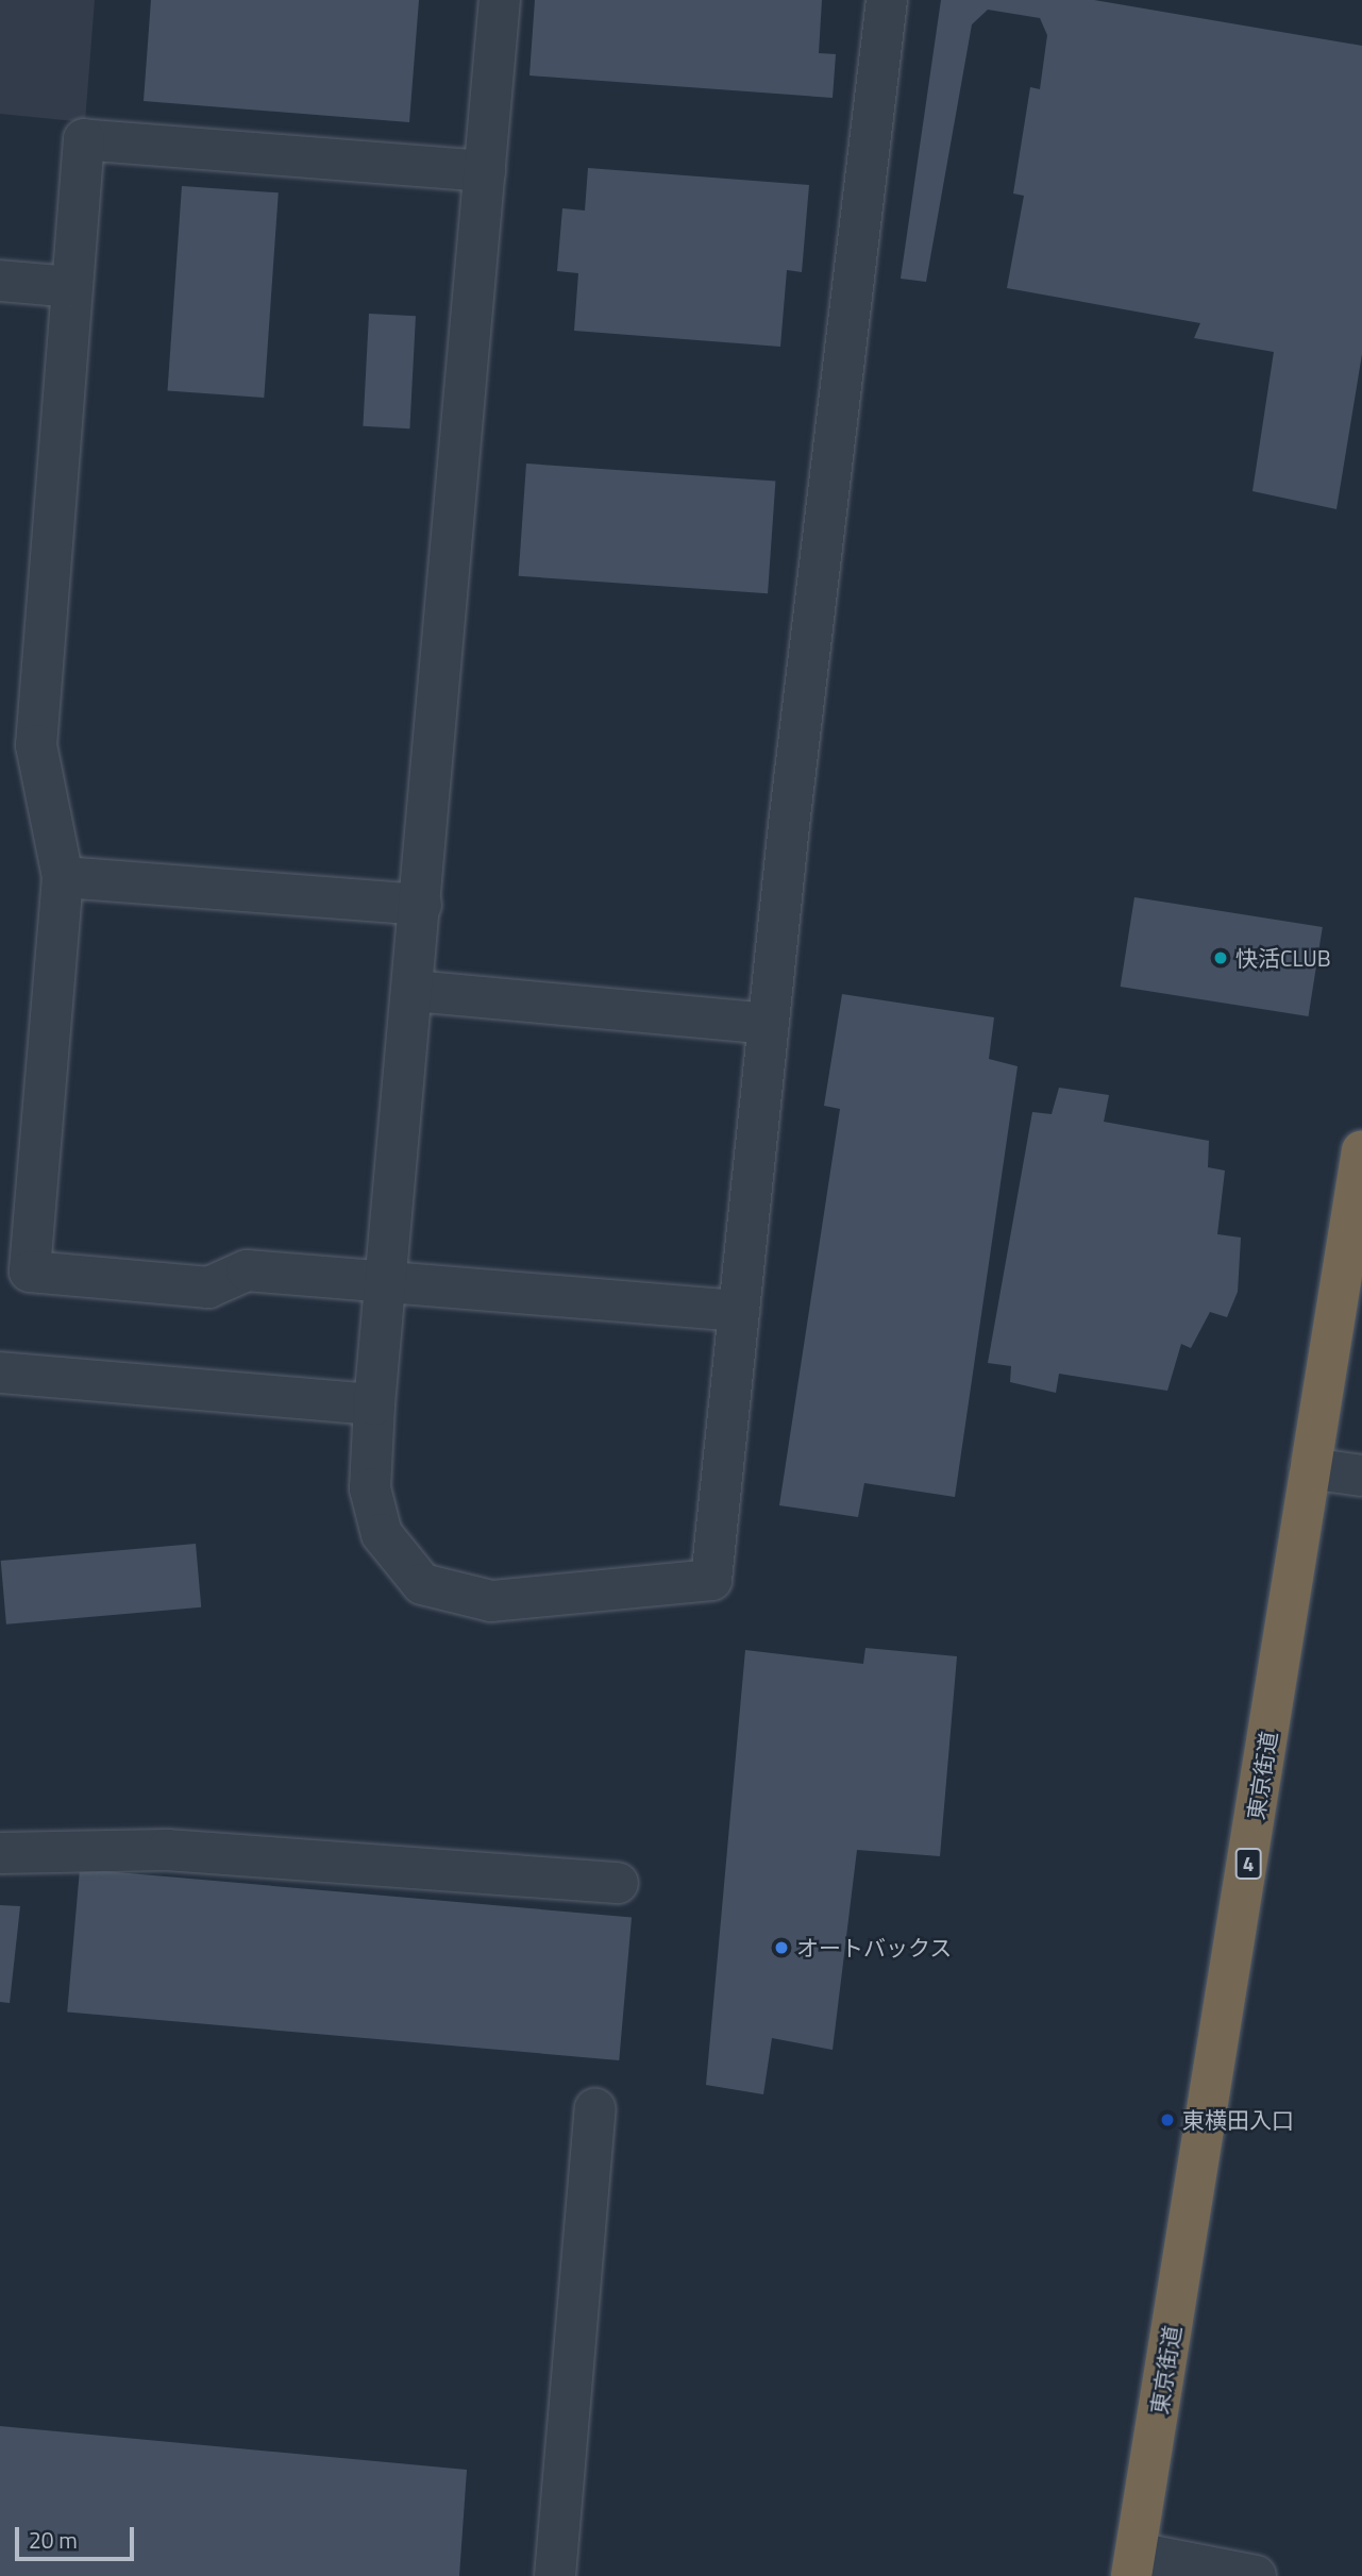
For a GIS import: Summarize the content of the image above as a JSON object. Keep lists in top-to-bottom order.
{
  "streets": {
    "highway": ["東京街道", "4"]
  },
  "places": ["快活CLUB", "オートバックス", "東横田入口"],
  "scale_bar": "20 m"
}
